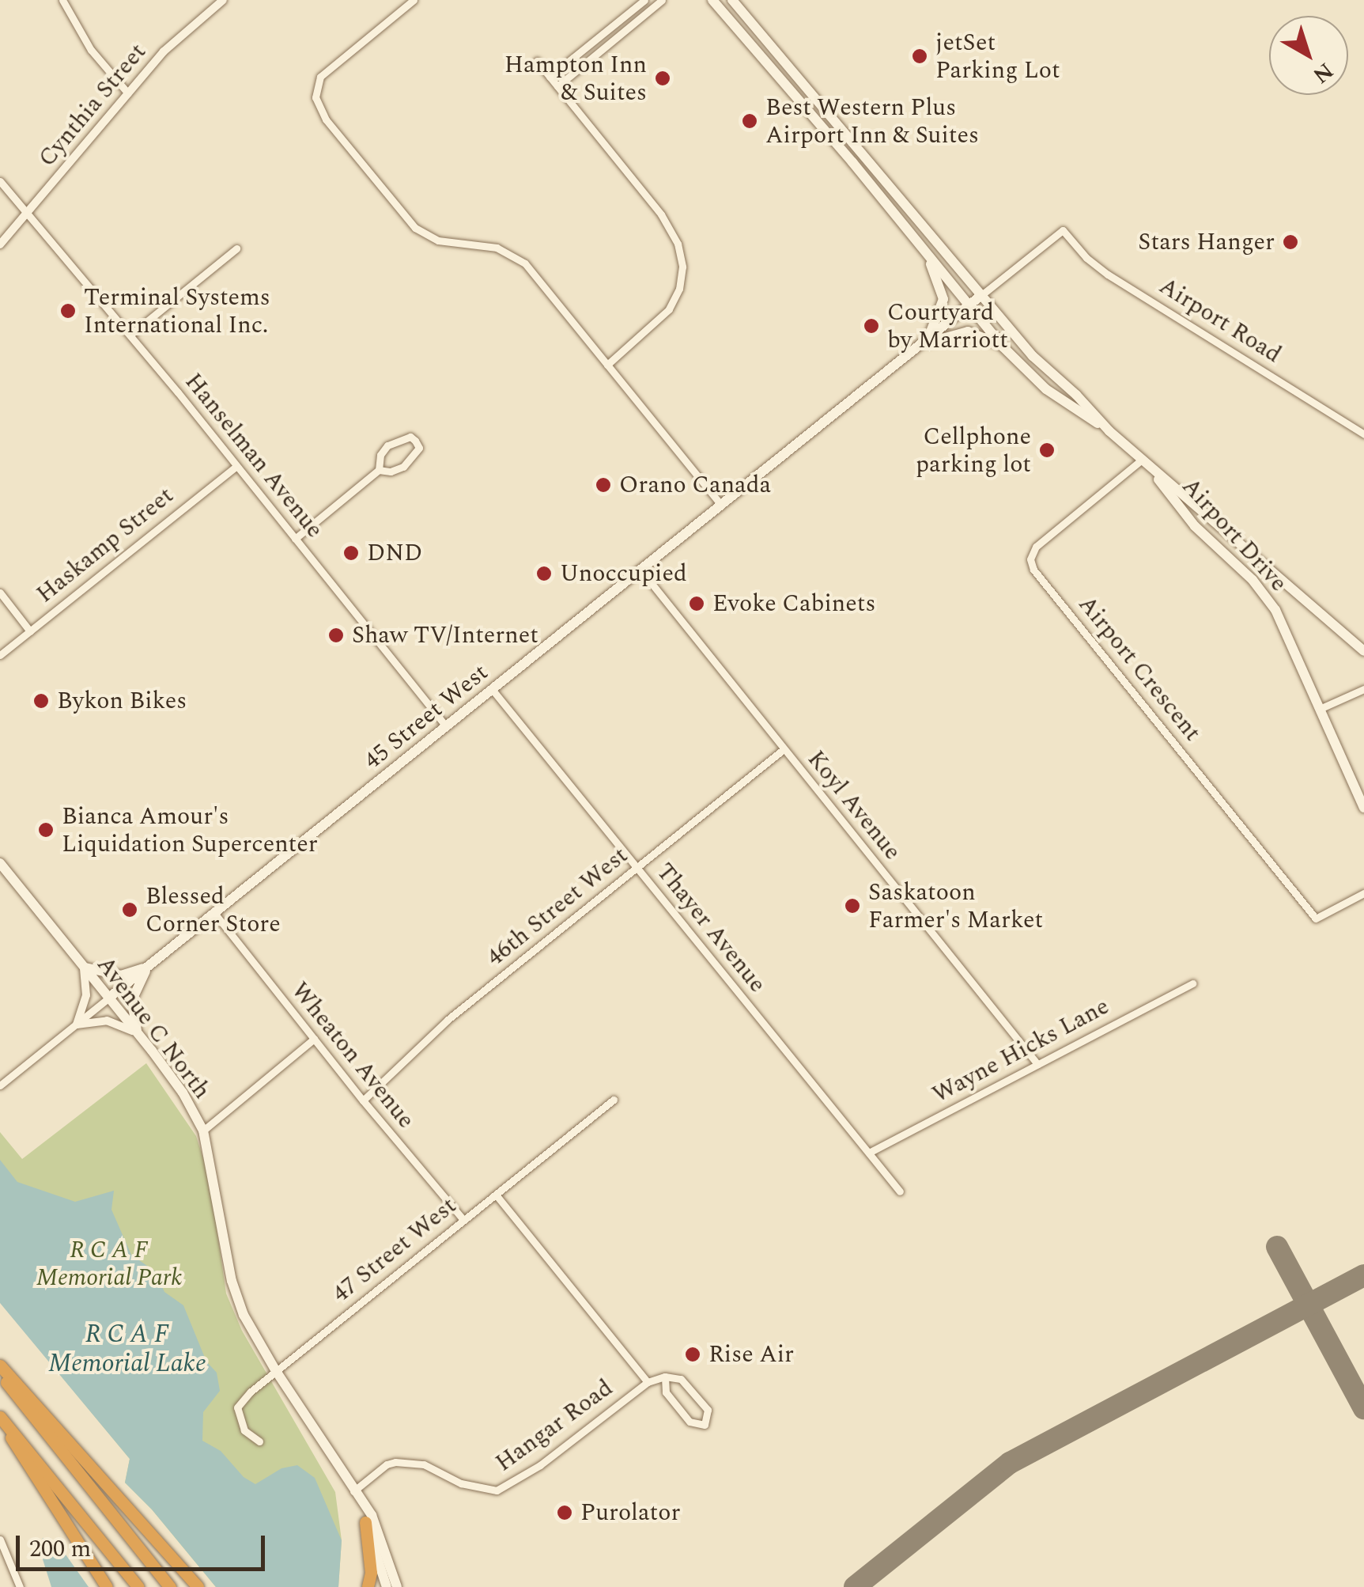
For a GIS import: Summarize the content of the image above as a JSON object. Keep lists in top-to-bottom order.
{
  "streets": {
    "main road": ["Airport Drive", "45 Street West", "Avenue C North"],
    "street": [
      "Cynthia Street",
      "Airport Road",
      "Hanselman Avenue",
      "Haskamp Street",
      "Airport Crescent",
      "Koyl Avenue",
      "46th Street West",
      "Thayer Avenue",
      "Wayne Hicks Lane",
      "Wheaton Avenue",
      "47 Street West",
      "Hangar Road"
    ]
  },
  "crossings": [
    ["Cynthia Street", "Hanselman Avenue"],
    ["Airport Road", "45 Street West"],
    ["Hanselman Avenue", "Haskamp Street"],
    ["Hanselman Avenue", "45 Street West"],
    ["Airport Drive", "Airport Crescent"],
    ["Airport Drive", "45 Street West"],
    ["45 Street West", "Koyl Avenue"],
    ["45 Street West", "Thayer Avenue"],
    ["45 Street West", "Avenue C North"],
    ["45 Street West", "Wheaton Avenue"],
    ["Koyl Avenue", "46th Street West"],
    ["Koyl Avenue", "Wayne Hicks Lane"],
    ["46th Street West", "Thayer Avenue"],
    ["46th Street West", "Wheaton Avenue"],
    ["Thayer Avenue", "Wayne Hicks Lane"],
    ["Avenue C North", "47 Street West"],
    ["Avenue C North", "Hangar Road"],
    ["Wheaton Avenue", "47 Street West"],
    ["47 Street West", "Hangar Road"]
  ],
  "water": ["R C A F Memorial Lake"],
  "parks": ["R C A F Memorial Park"],
  "places": [
    "jetSet Parking Lot",
    "Hampton Inn & Suites",
    "Best Western Plus Airport Inn & Suites",
    "Stars Hanger",
    "Terminal Systems International Inc.",
    "Courtyard by Marriott",
    "Cellphone parking lot",
    "Orano Canada",
    "DND",
    "Unoccupied",
    "Evoke Cabinets",
    "Shaw TV/Internet",
    "Bykon Bikes",
    "Bianca Amour's Liquidation Supercenter",
    "Saskatoon Farmer's Market",
    "Blessed Corner Store",
    "Rise Air",
    "Purolator"
  ],
  "scale_bar": "200 m",
  "north": "bottom right"
}
